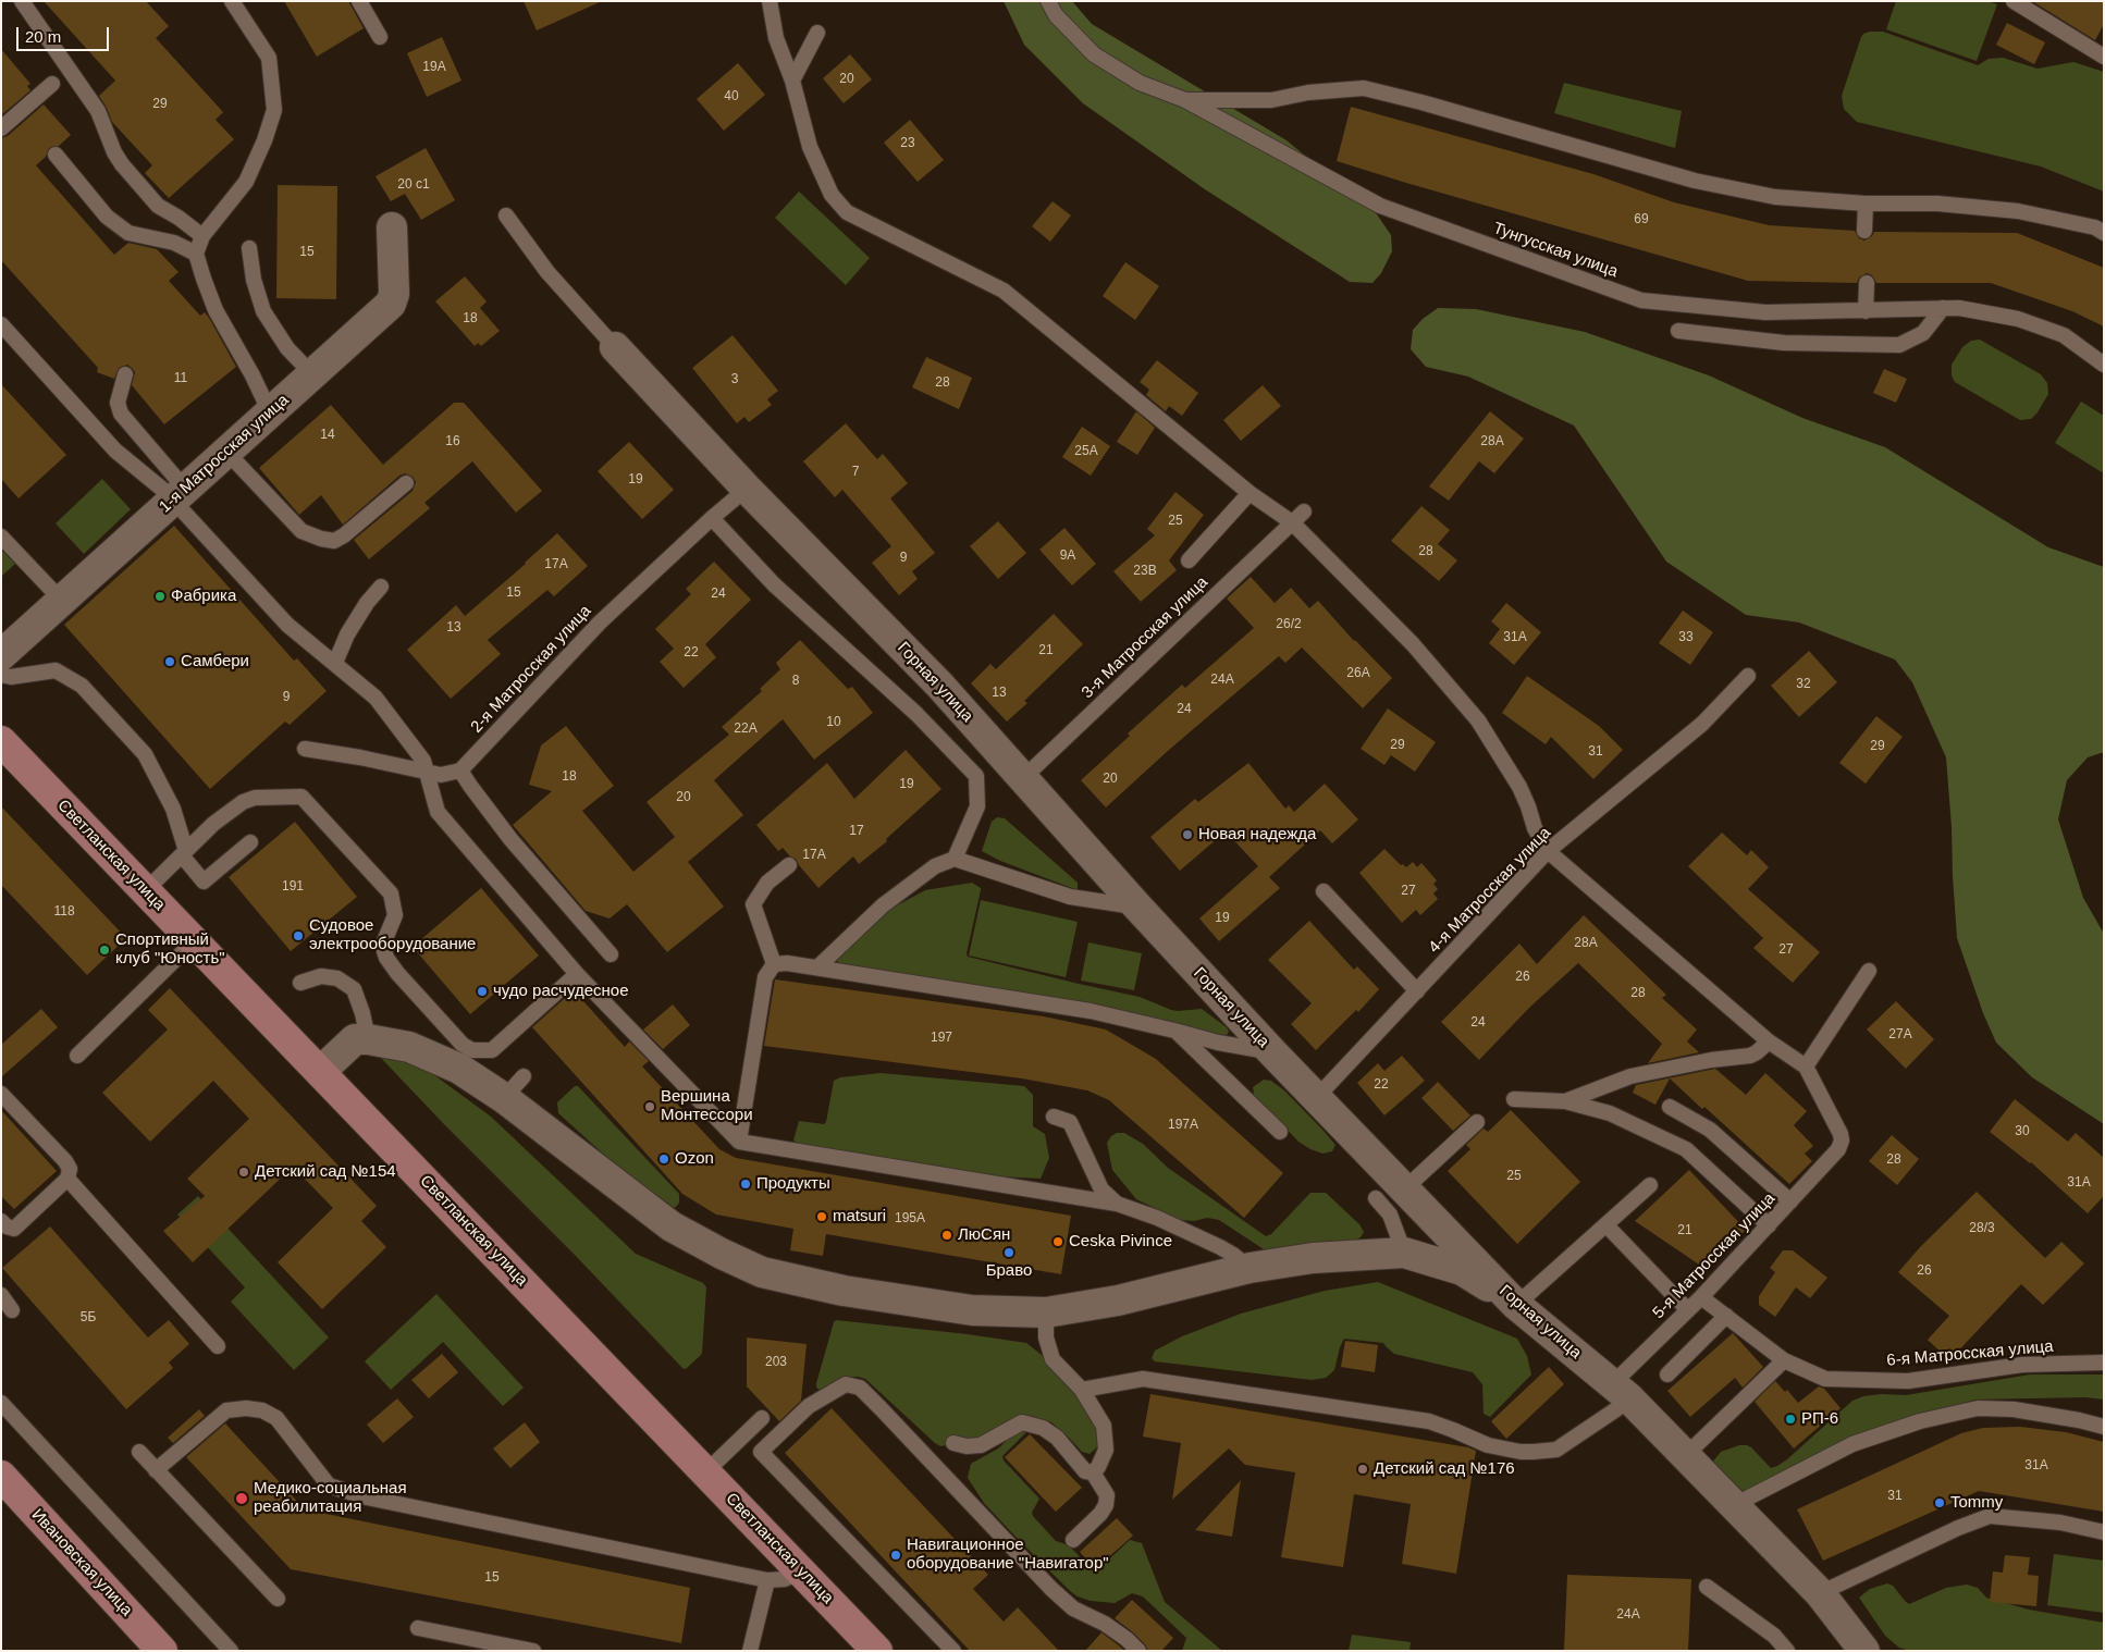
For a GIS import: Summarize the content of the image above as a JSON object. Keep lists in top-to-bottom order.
{
  "streets": {
    "main road": ["Светланская улица", "Ивановская улица"],
    "street": ["1-я Матросская улица", "Горная улица"],
    "lane": [
      "Тунгусская улица",
      "3-я Матросская улица",
      "2-я Матросская улица",
      "4-я Матросская улица",
      "5-я Матросская улица",
      "6-я Матросская улица"
    ]
  },
  "crossings": [
    ["3-я Матросская улица", "Горная улица"],
    ["2-я Матросская улица", "Горная улица"],
    ["Горная улица", "4-я Матросская улица"],
    ["Горная улица", "5-я Матросская улица"],
    ["5-я Матросская улица", "6-я Матросская улица"]
  ],
  "places": [
    "Фабрика",
    "Самбери",
    "Новая надежда",
    "Судовое электрооборудование",
    "Спортивный клуб \"Юность\"",
    "чудо расчудесное",
    "Вершина Монтессори",
    "Ozon",
    "Детский сад №154",
    "Продукты",
    "matsuri",
    "ЛюСян",
    "Ceska Pivince",
    "Браво",
    "РП-6",
    "Детский сад №176",
    "Медико-социальная реабилитация",
    "Tommy",
    "Навигационное оборудование \"Навигатор\""
  ],
  "house_numbers": [
    "19А",
    "20",
    "40",
    "29",
    "23",
    "20 с1",
    "69",
    "15",
    "18",
    "11",
    "3",
    "28",
    "14",
    "16",
    "28А",
    "25А",
    "7",
    "19",
    "25",
    "28",
    "9А",
    "9",
    "17А",
    "23В",
    "15",
    "24",
    "26/2",
    "13",
    "31А",
    "33",
    "21",
    "22",
    "26А",
    "24А",
    "8",
    "32",
    "13",
    "9",
    "24",
    "10",
    "22А",
    "29",
    "29",
    "31",
    "18",
    "20",
    "19",
    "20",
    "17",
    "17А",
    "191",
    "27",
    "118",
    "19",
    "28А",
    "27",
    "26",
    "28",
    "24",
    "27А",
    "197",
    "22",
    "197А",
    "30",
    "28",
    "25",
    "31А",
    "195А",
    "28/3",
    "21",
    "26",
    "5Б",
    "203",
    "31А",
    "31",
    "15",
    "24А"
  ],
  "scale_bar": "20 m"
}
